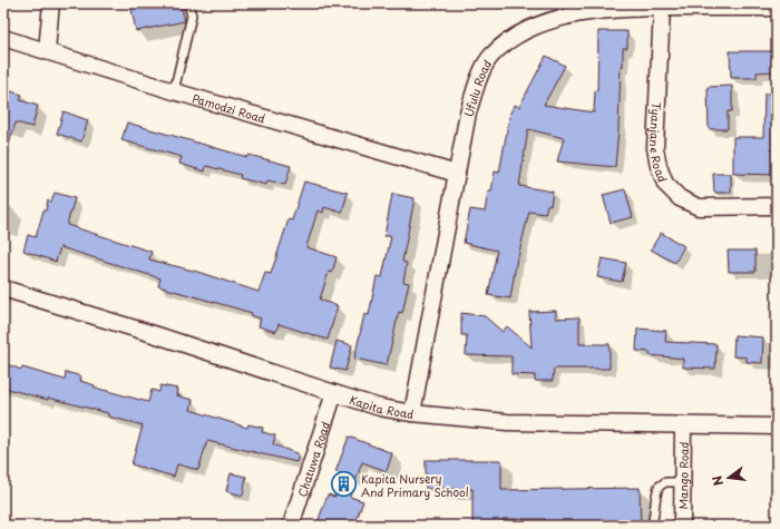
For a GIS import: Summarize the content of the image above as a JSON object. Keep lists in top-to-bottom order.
{
  "streets": {
    "street": [
      "Ufulu Road",
      "Pamodzi Road",
      "Tyanjane Road",
      "Kapita Road",
      "Chatuwa Road",
      "Mango Road"
    ]
  },
  "crossings": [
    ["Ufulu Road", "Pamodzi Road"],
    ["Ufulu Road", "Tyanjane Road"],
    ["Ufulu Road", "Kapita Road"],
    ["Kapita Road", "Chatuwa Road"],
    ["Kapita Road", "Mango Road"]
  ],
  "places": {
    "building": ["Kapita Nursery And Primary School"]
  },
  "north": "left"
}
